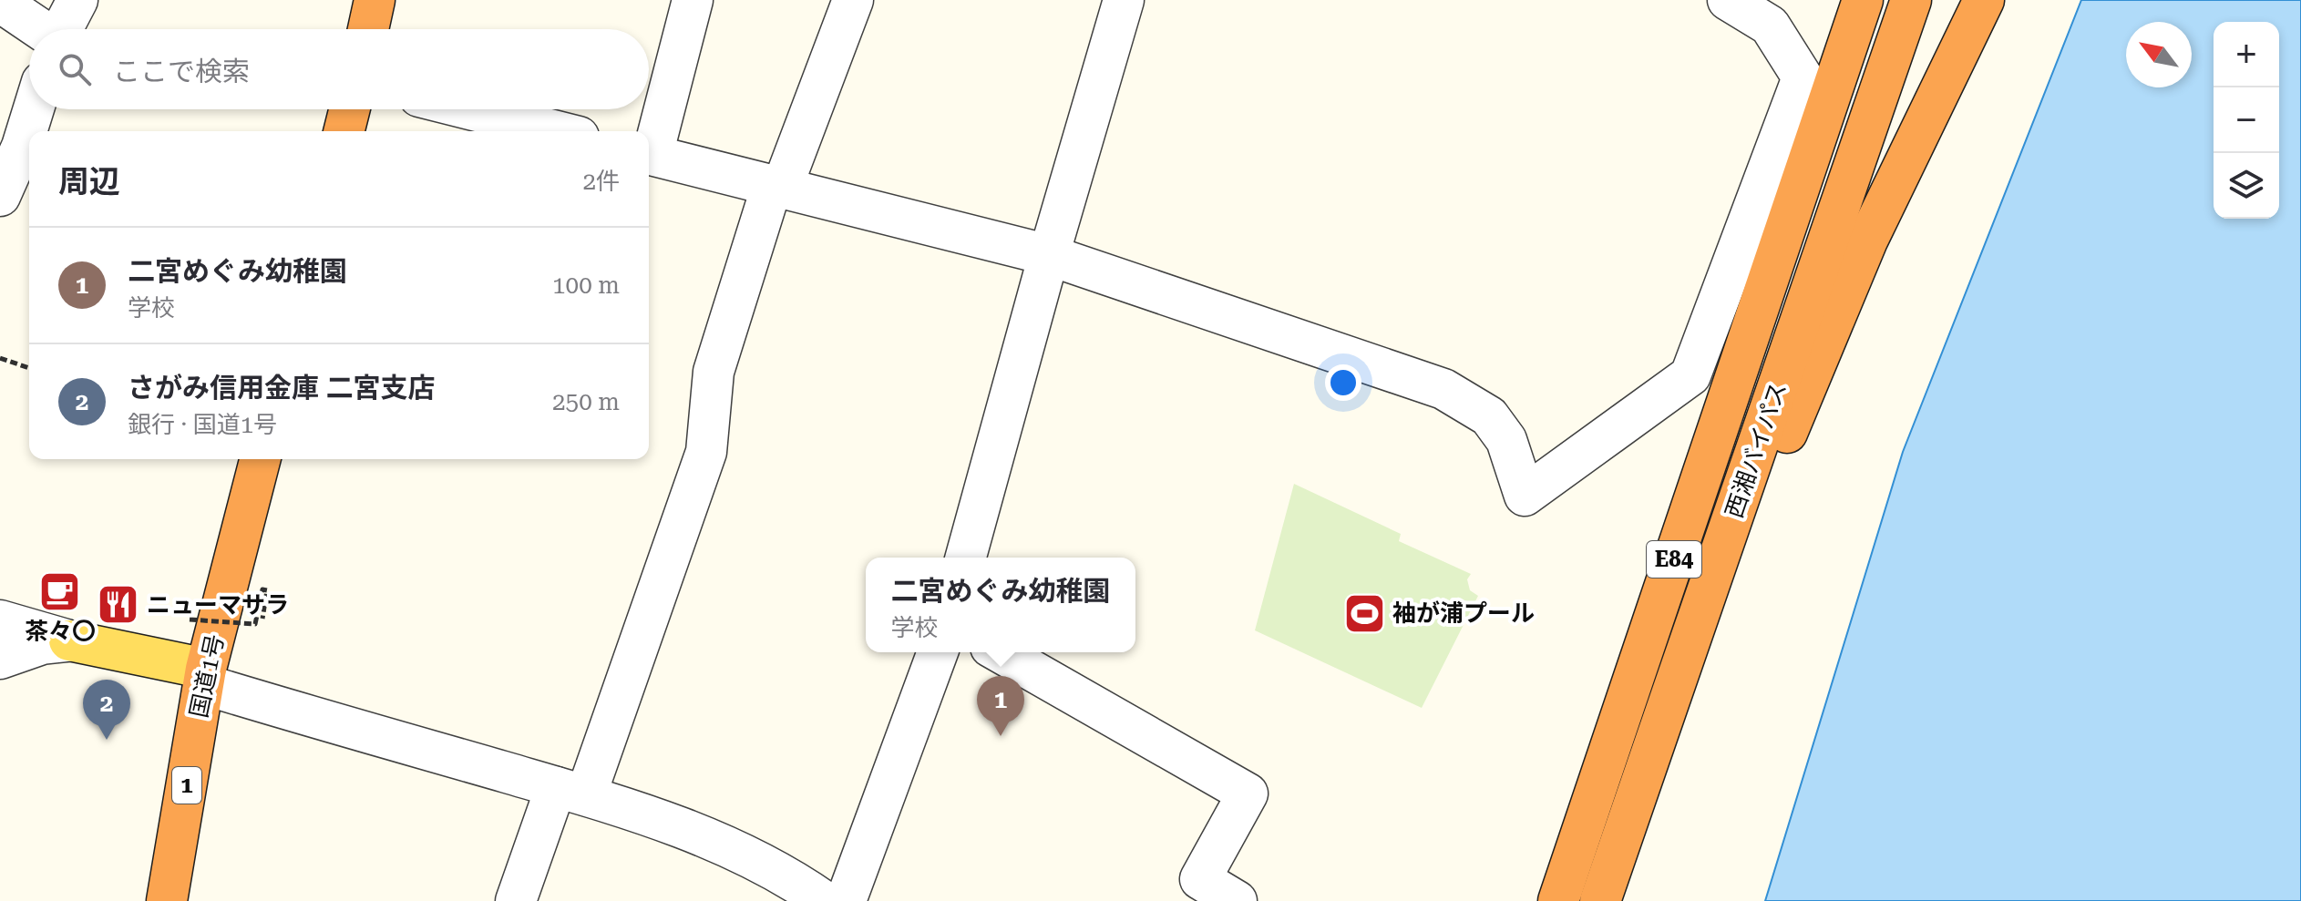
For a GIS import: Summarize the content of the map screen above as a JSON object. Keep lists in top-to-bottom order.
{
  "streets": {
    "highway": [
      "西湘バイパス",
      "E84",
      "国道1号",
      "1"
    ]
  },
  "places": {
    "cafe": ["茶々〇"],
    "restaurant": ["ニューマサラ"],
    "sports": ["袖が浦プール"]
  },
  "north": "top left",
  "page": {
    "map_buttons": ["+", "−"],
    "search": "ここで検索",
    "heading": ["周辺", "2件"],
    "list": [
      {
        "mark": "1",
        "name": "二宮めぐみ幼稚園",
        "note": "学校",
        "value": "100 m"
      },
      {
        "mark": "2",
        "name": "さがみ信用金庫 二宮支店",
        "note": "銀行 · 国道1号",
        "value": "250 m"
      }
    ],
    "popup": ["二宮めぐみ幼稚園", "学校"],
    "pins": ["1", "2"]
  }
}
